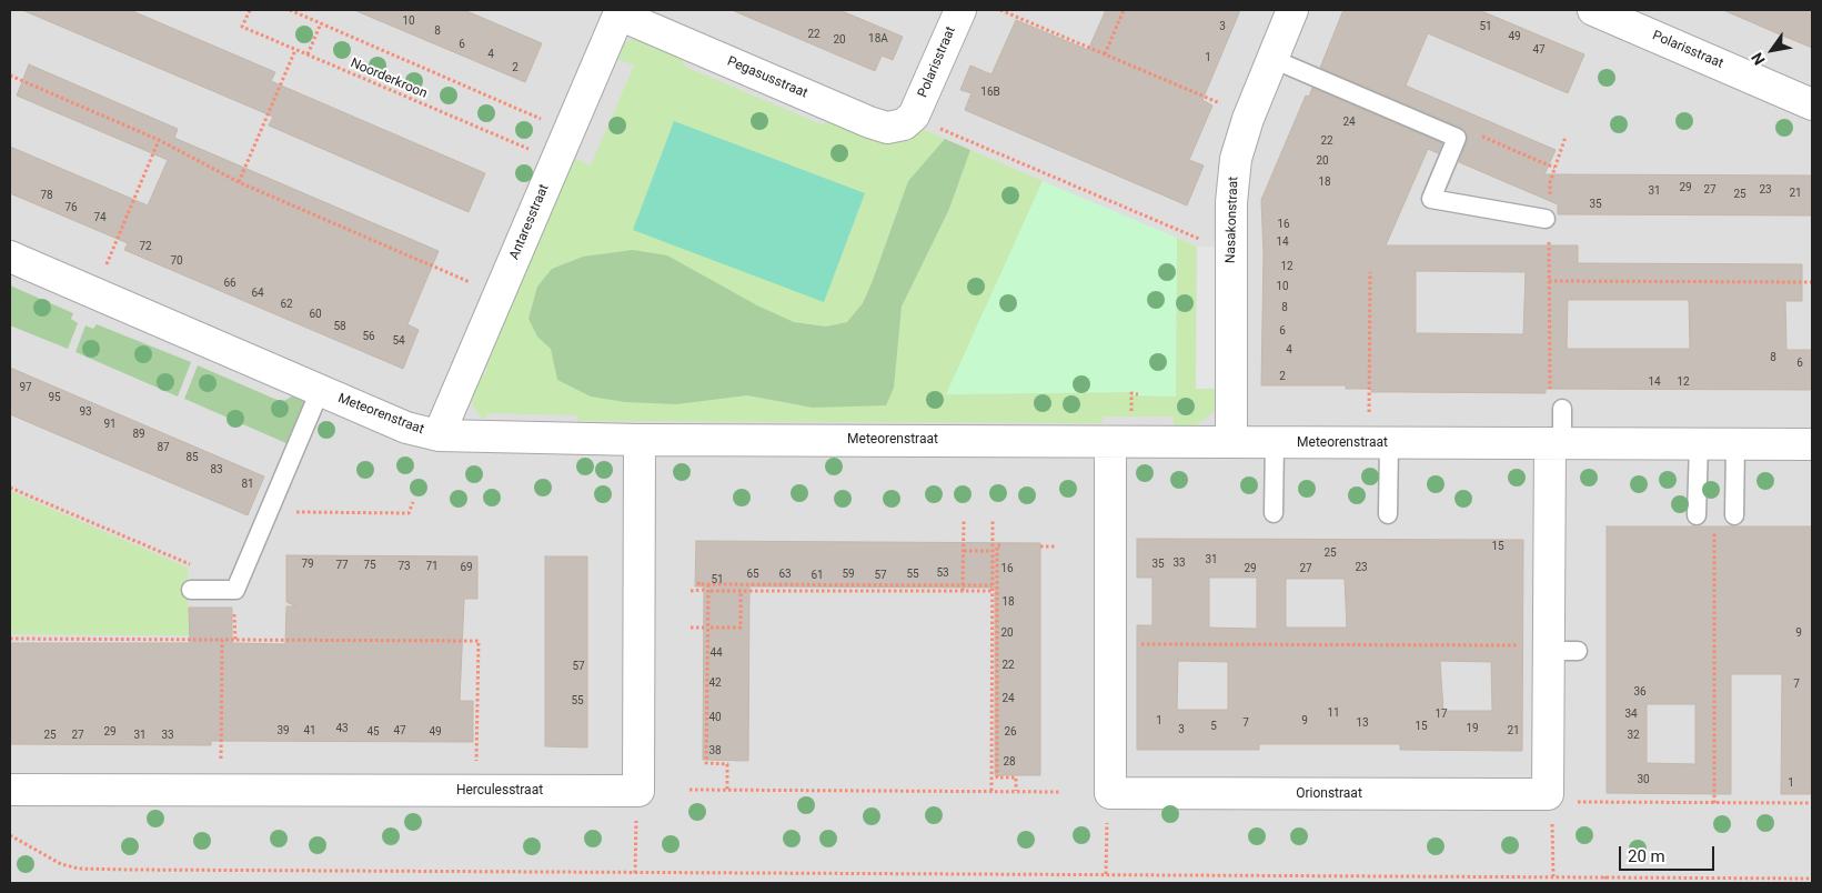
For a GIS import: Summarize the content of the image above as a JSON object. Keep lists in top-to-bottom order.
{
  "streets": {
    "street": [
      "Polarisstraat",
      "Pegasusstraat",
      "Nasakonstraat",
      "Antaresstraat",
      "Meteorenstraat",
      "Herculesstraat",
      "Orionstraat"
    ],
    "path": ["Noorderkroon"]
  },
  "crossings": [
    ["Polarisstraat", "Pegasusstraat"],
    ["Pegasusstraat", "Antaresstraat"],
    ["Nasakonstraat", "Meteorenstraat"],
    ["Antaresstraat", "Meteorenstraat"],
    ["Meteorenstraat", "Herculesstraat"],
    ["Meteorenstraat", "Orionstraat"]
  ],
  "house_numbers": [
    "10",
    "3",
    "51",
    "8",
    "22",
    "49",
    "18A",
    "20",
    "6",
    "47",
    "4",
    "1",
    "2",
    "16B",
    "24",
    "22",
    "20",
    "18",
    "29",
    "27",
    "23",
    "31",
    "21",
    "25",
    "78",
    "35",
    "76",
    "74",
    "16",
    "14",
    "72",
    "70",
    "12",
    "66",
    "10",
    "64",
    "62",
    "8",
    "60",
    "58",
    "6",
    "56",
    "54",
    "4",
    "8",
    "6",
    "2",
    "14",
    "12",
    "97",
    "95",
    "93",
    "91",
    "89",
    "87",
    "85",
    "83",
    "81",
    "15",
    "25",
    "31",
    "33",
    "79",
    "35",
    "77",
    "75",
    "73",
    "71",
    "69",
    "23",
    "16",
    "29",
    "27",
    "53",
    "65",
    "63",
    "59",
    "55",
    "61",
    "57",
    "51",
    "18",
    "20",
    "9",
    "44",
    "22",
    "57",
    "42",
    "7",
    "36",
    "24",
    "55",
    "11",
    "17",
    "34",
    "40",
    "1",
    "9",
    "7",
    "13",
    "5",
    "15",
    "43",
    "19",
    "3",
    "39",
    "41",
    "47",
    "21",
    "29",
    "45",
    "49",
    "26",
    "25",
    "27",
    "31",
    "33",
    "32",
    "38",
    "28",
    "30",
    "1"
  ],
  "scale_bar": "20 m",
  "north": "bottom left"
}
